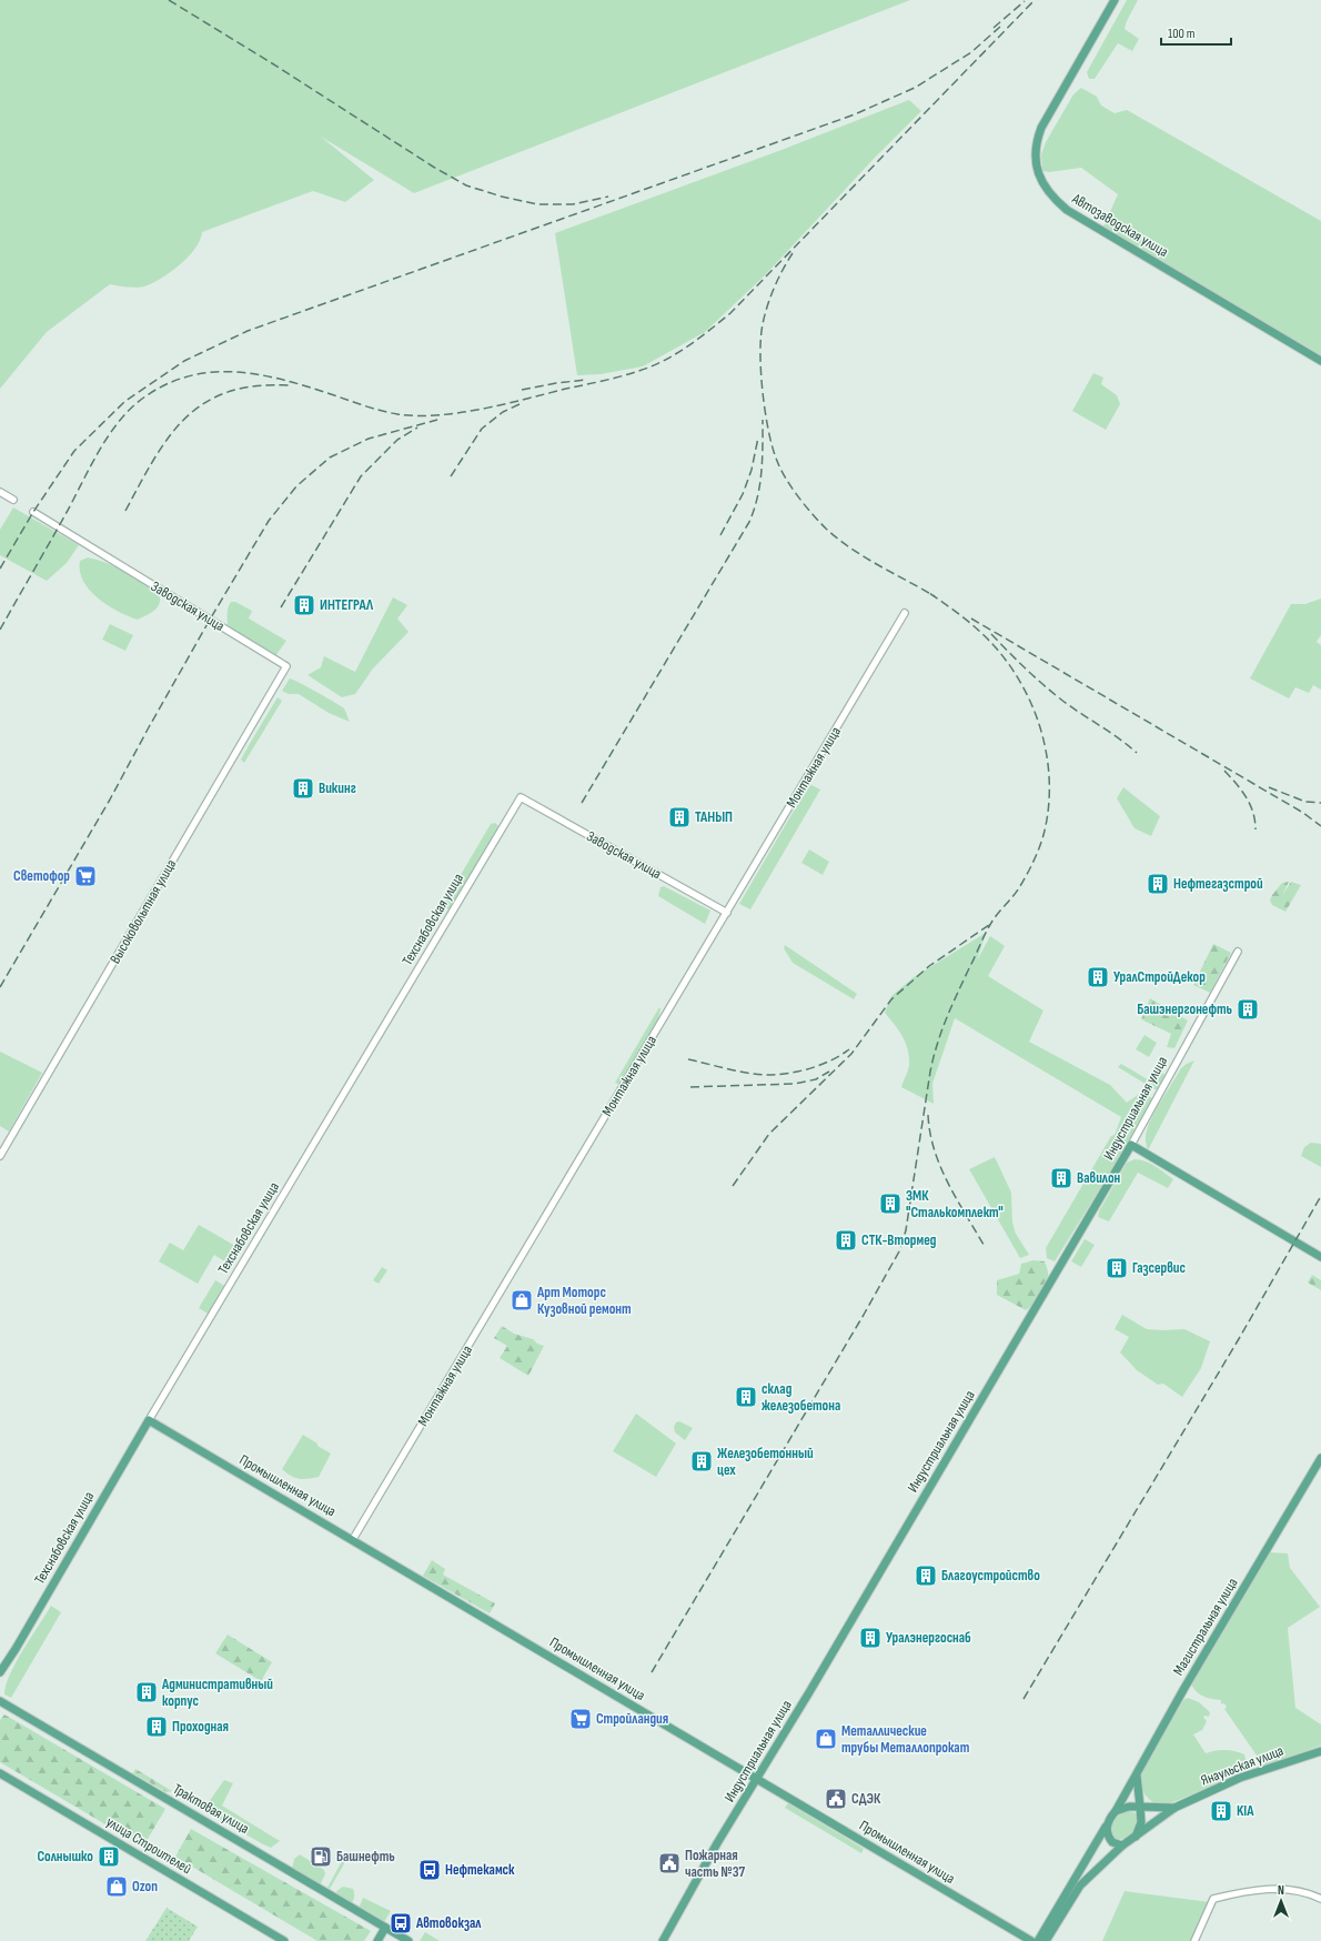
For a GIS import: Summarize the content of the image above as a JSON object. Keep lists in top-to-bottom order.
{
  "streets": {
    "main road": [
      "Автозаводская улица",
      "Техснабовская улица",
      "Индустриальная улица",
      "Промышленная улица",
      "Магистральная улица",
      "Янаульская улица",
      "Трактовая улица",
      "улица Строителей"
    ],
    "street": ["Заводская улица", "Монтажная улица", "Высоковольтная улица"]
  },
  "crossings": [
    ["Заводская улица", "Монтажная улица"],
    ["Заводская улица", "Высоковольтная улица"],
    ["Заводская улица", "Техснабовская улица"],
    ["Монтажная улица", "Промышленная улица"],
    ["Техснабовская улица", "Промышленная улица"],
    ["Индустриальная улица", "Промышленная улица"]
  ],
  "places": {
    "building": [
      "ИНТЕГРАЛ",
      "Викинг",
      "ТАНЫП",
      "Нефтегазстрой",
      "УралСтройДекор",
      "Башэнергонефть",
      "Вавилон",
      "ЗМК \"Сталькомплект\"",
      "СТК-Втормед",
      "Газсервис",
      "склад железобетона",
      "Железобетонный цех",
      "Благоустройство",
      "Уралэнергоснаб",
      "Административный корпус",
      "Проходная",
      "KIA",
      "Солнышко"
    ],
    "supermarket": ["Светофор", "Стройландия"],
    "shop": ["Арт Моторс Кузовной ремонт", "Металлические трубы Металлопрокат", "Ozon"],
    "public building": ["СДЭК", "Пожарная часть №37"],
    "fuel station": ["Башнефть"],
    "bus stop": ["Нефтекамск", "Автовокзал"]
  },
  "scale_bar": "100 m",
  "north": "top"
}
